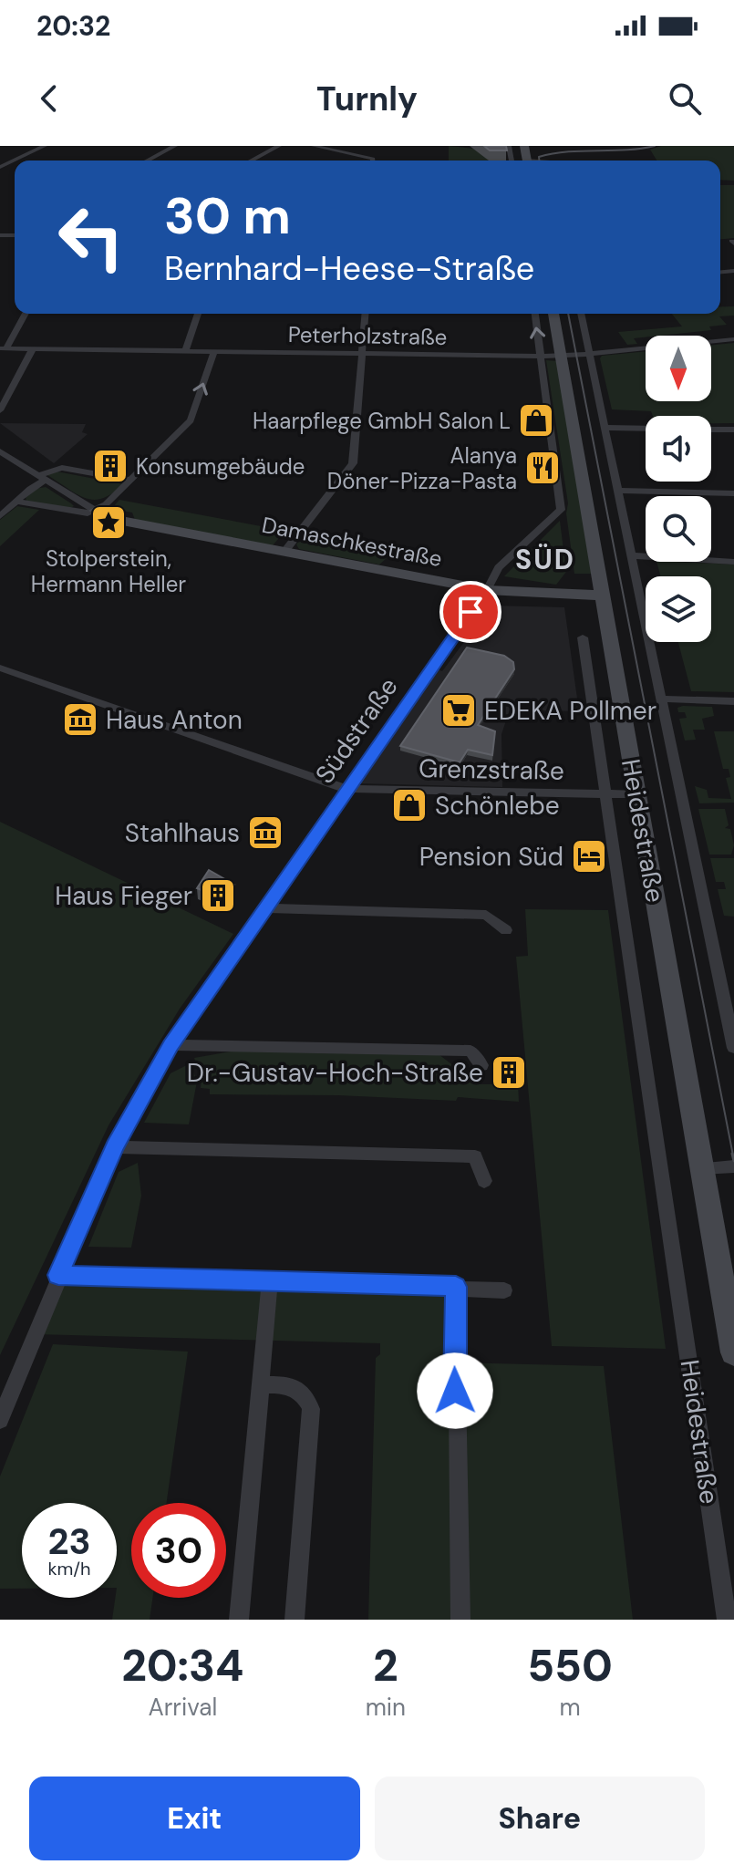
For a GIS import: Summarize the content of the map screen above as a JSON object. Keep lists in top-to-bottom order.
{
  "streets": {
    "street": [
      "Peterholzstraße",
      "Damaschkestraße",
      "Südstraße",
      "Grenzstraße",
      "Heidestraße"
    ]
  },
  "crossings": [
    ["Peterholzstraße", "Südstraße"],
    ["Peterholzstraße", "Heidestraße"],
    ["Damaschkestraße", "Südstraße"],
    ["Damaschkestraße", "Heidestraße"],
    ["Südstraße", "Grenzstraße"],
    ["Grenzstraße", "Heidestraße"]
  ],
  "districts": ["SÜD"],
  "places": {
    "shop": ["Haarpflege GmbH Salon L", "Schönlebe"],
    "building": ["Konsumgebäude", "Haus Fieger", "Dr.-Gustav-Hoch-Straße"],
    "restaurant": ["Alanya Döner-Pizza-Pasta"],
    "place": ["Stolperstein, Hermann Heller"],
    "supermarket": ["EDEKA Pollmer"],
    "museum": ["Haus Anton", "Stahlhaus"],
    "hotel": ["Pension Süd"]
  },
  "north": "bottom",
  "page": {
    "status": "20:32",
    "header": "Turnly",
    "turn": ["30 m", "Bernhard-Heese-Straße"],
    "speed": "23 km/h",
    "limit": "30",
    "eta": [
      "20:34",
      "Arrival",
      "2",
      "min",
      "550",
      "m"
    ],
    "buttons": ["Exit", "Share"]
  }
}
